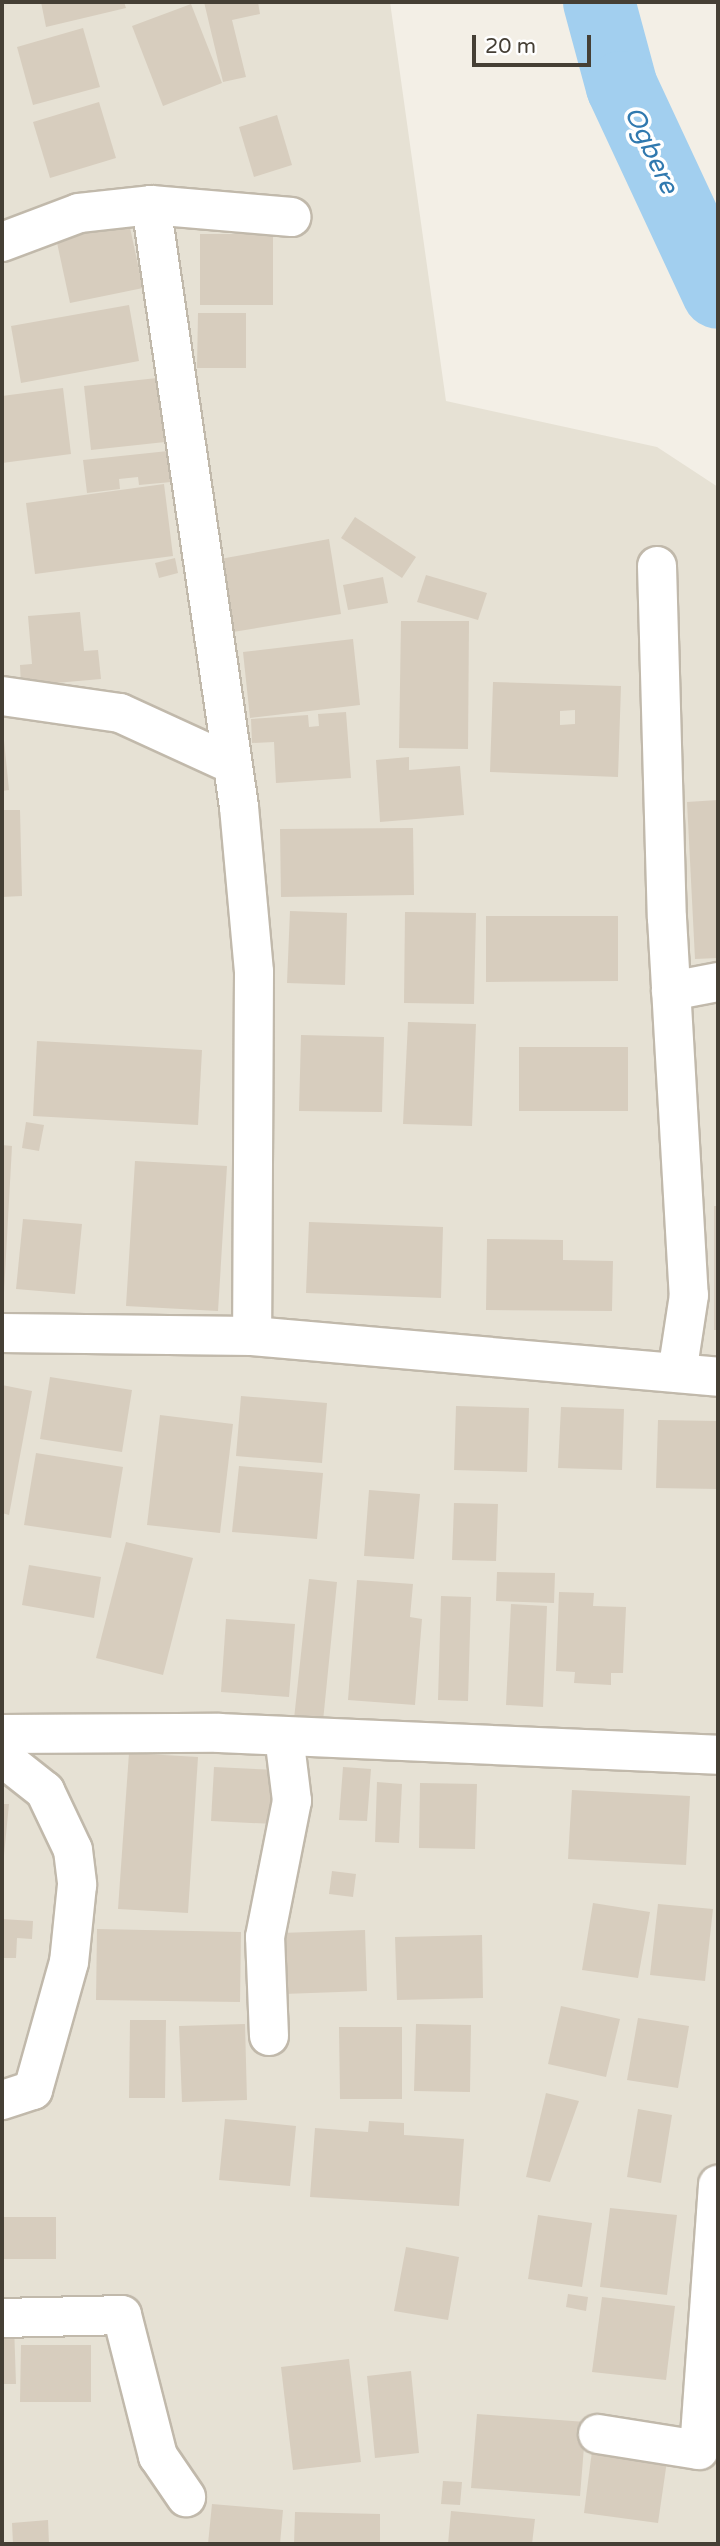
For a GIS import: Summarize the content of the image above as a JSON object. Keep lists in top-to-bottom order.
{
  "water": ["Ogbere"],
  "scale_bar": "20 m"
}
